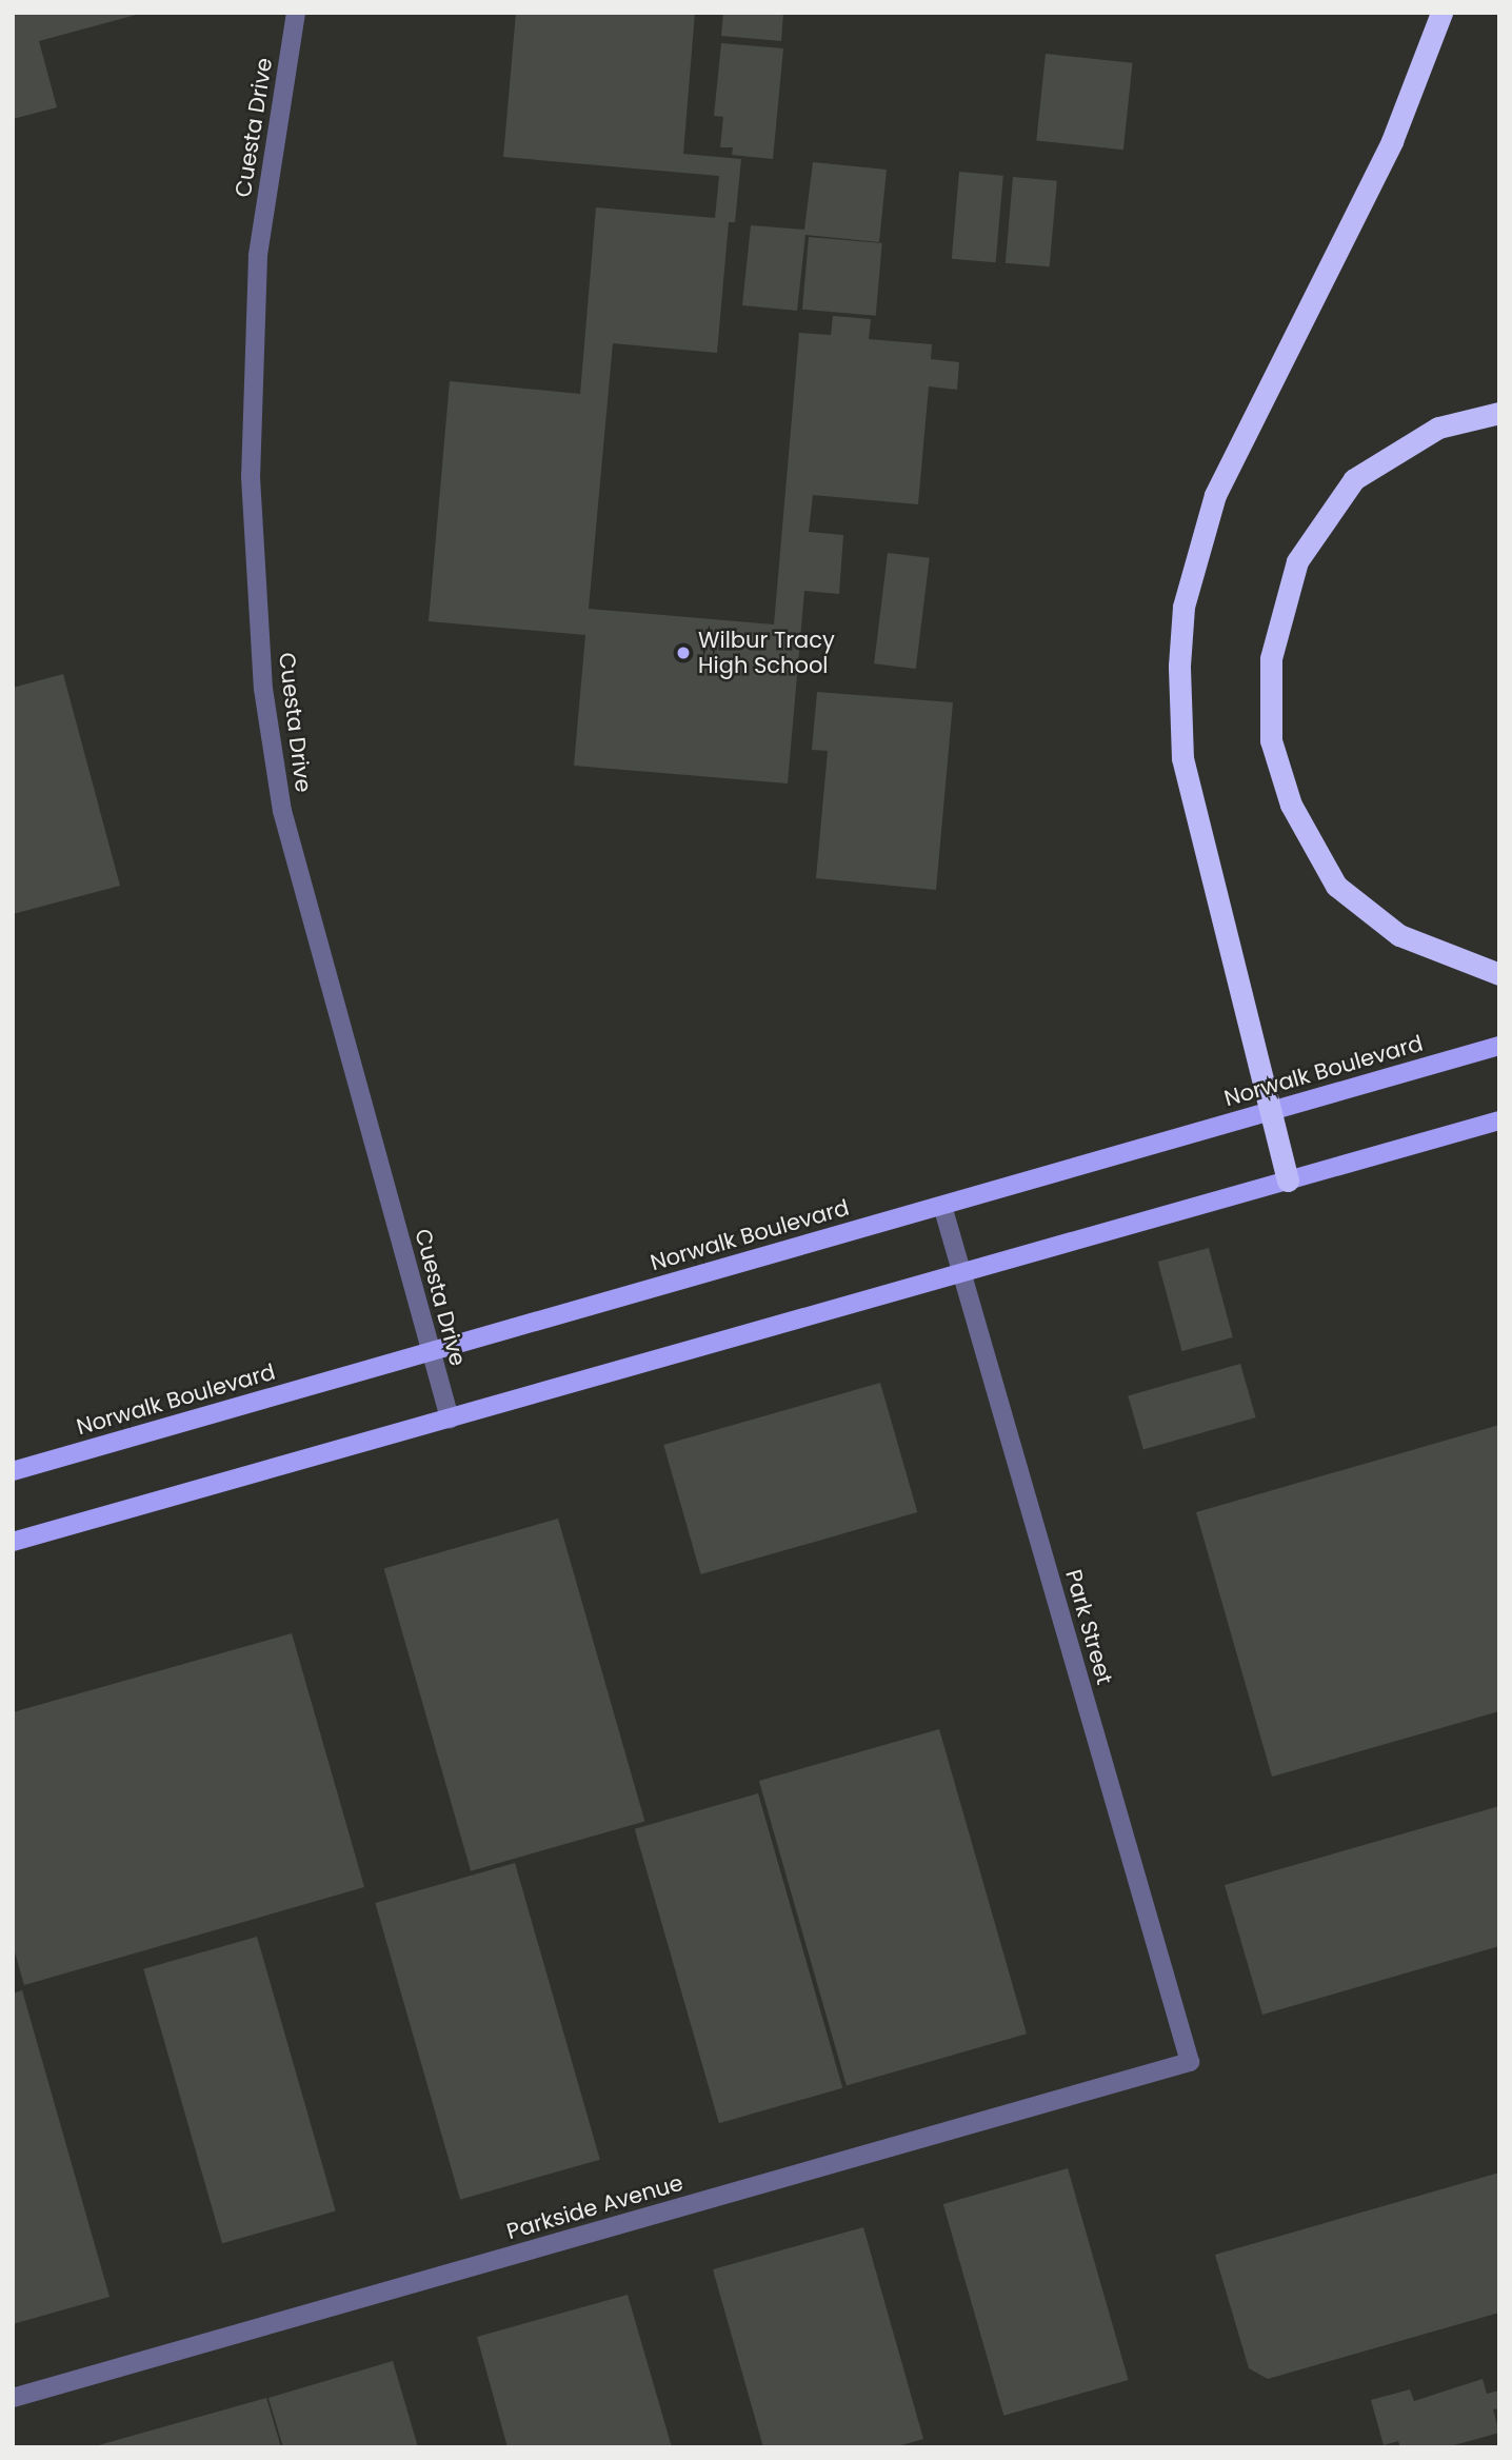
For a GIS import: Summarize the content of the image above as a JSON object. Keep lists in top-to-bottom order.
{
  "streets": {
    "main road": ["Norwalk Boulevard"],
    "street": ["Cuesta Drive", "Park Street", "Parkside Avenue"]
  },
  "crossings": [
    ["Cuesta Drive", "Norwalk Boulevard"],
    ["Norwalk Boulevard", "Park Street"],
    ["Park Street", "Parkside Avenue"]
  ],
  "places": ["Wilbur Tracy High School"]
}
